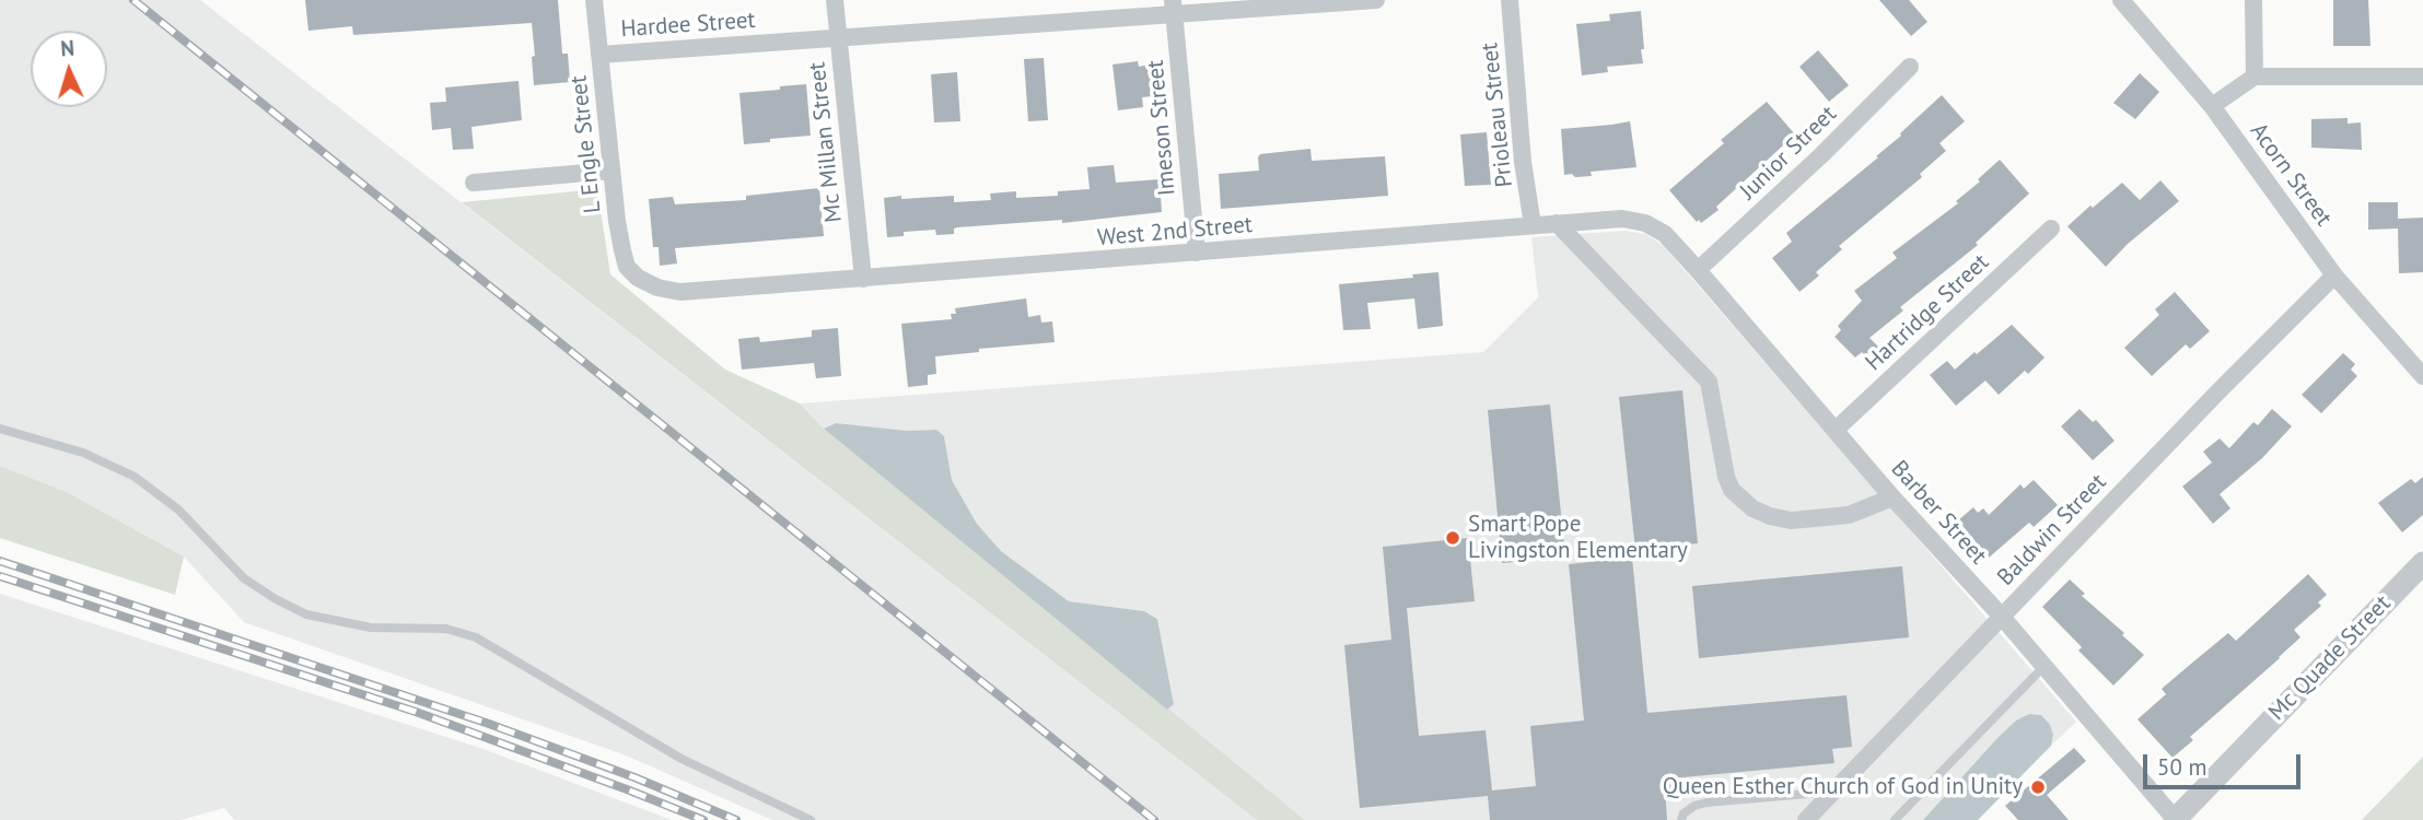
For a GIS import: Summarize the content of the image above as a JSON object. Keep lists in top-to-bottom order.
{
  "streets": {
    "street": [
      "Hardee Street",
      "Prioleau Street",
      "Imeson Street",
      "Mc Millan Street",
      "L Engle Street",
      "Junior Street",
      "Acorn Street",
      "West 2nd Street",
      "Hartridge Street",
      "Barber Street",
      "Baldwin Street",
      "Mc Quade Street"
    ]
  },
  "crossings": [
    ["Hardee Street", "Imeson Street"],
    ["Hardee Street", "Mc Millan Street"],
    ["Hardee Street", "L Engle Street"],
    ["Prioleau Street", "West 2nd Street"],
    ["Imeson Street", "West 2nd Street"],
    ["Mc Millan Street", "West 2nd Street"],
    ["L Engle Street", "West 2nd Street"],
    ["Junior Street", "West 2nd Street"],
    ["Junior Street", "Barber Street"],
    ["Acorn Street", "Baldwin Street"],
    ["West 2nd Street", "Barber Street"],
    ["Hartridge Street", "Barber Street"],
    ["Barber Street", "Baldwin Street"],
    ["Barber Street", "Mc Quade Street"]
  ],
  "places": ["Smart Pope Livingston Elementary", "Queen Esther Church of God in Unity"],
  "scale_bar": "50 m",
  "north": "top"
}
